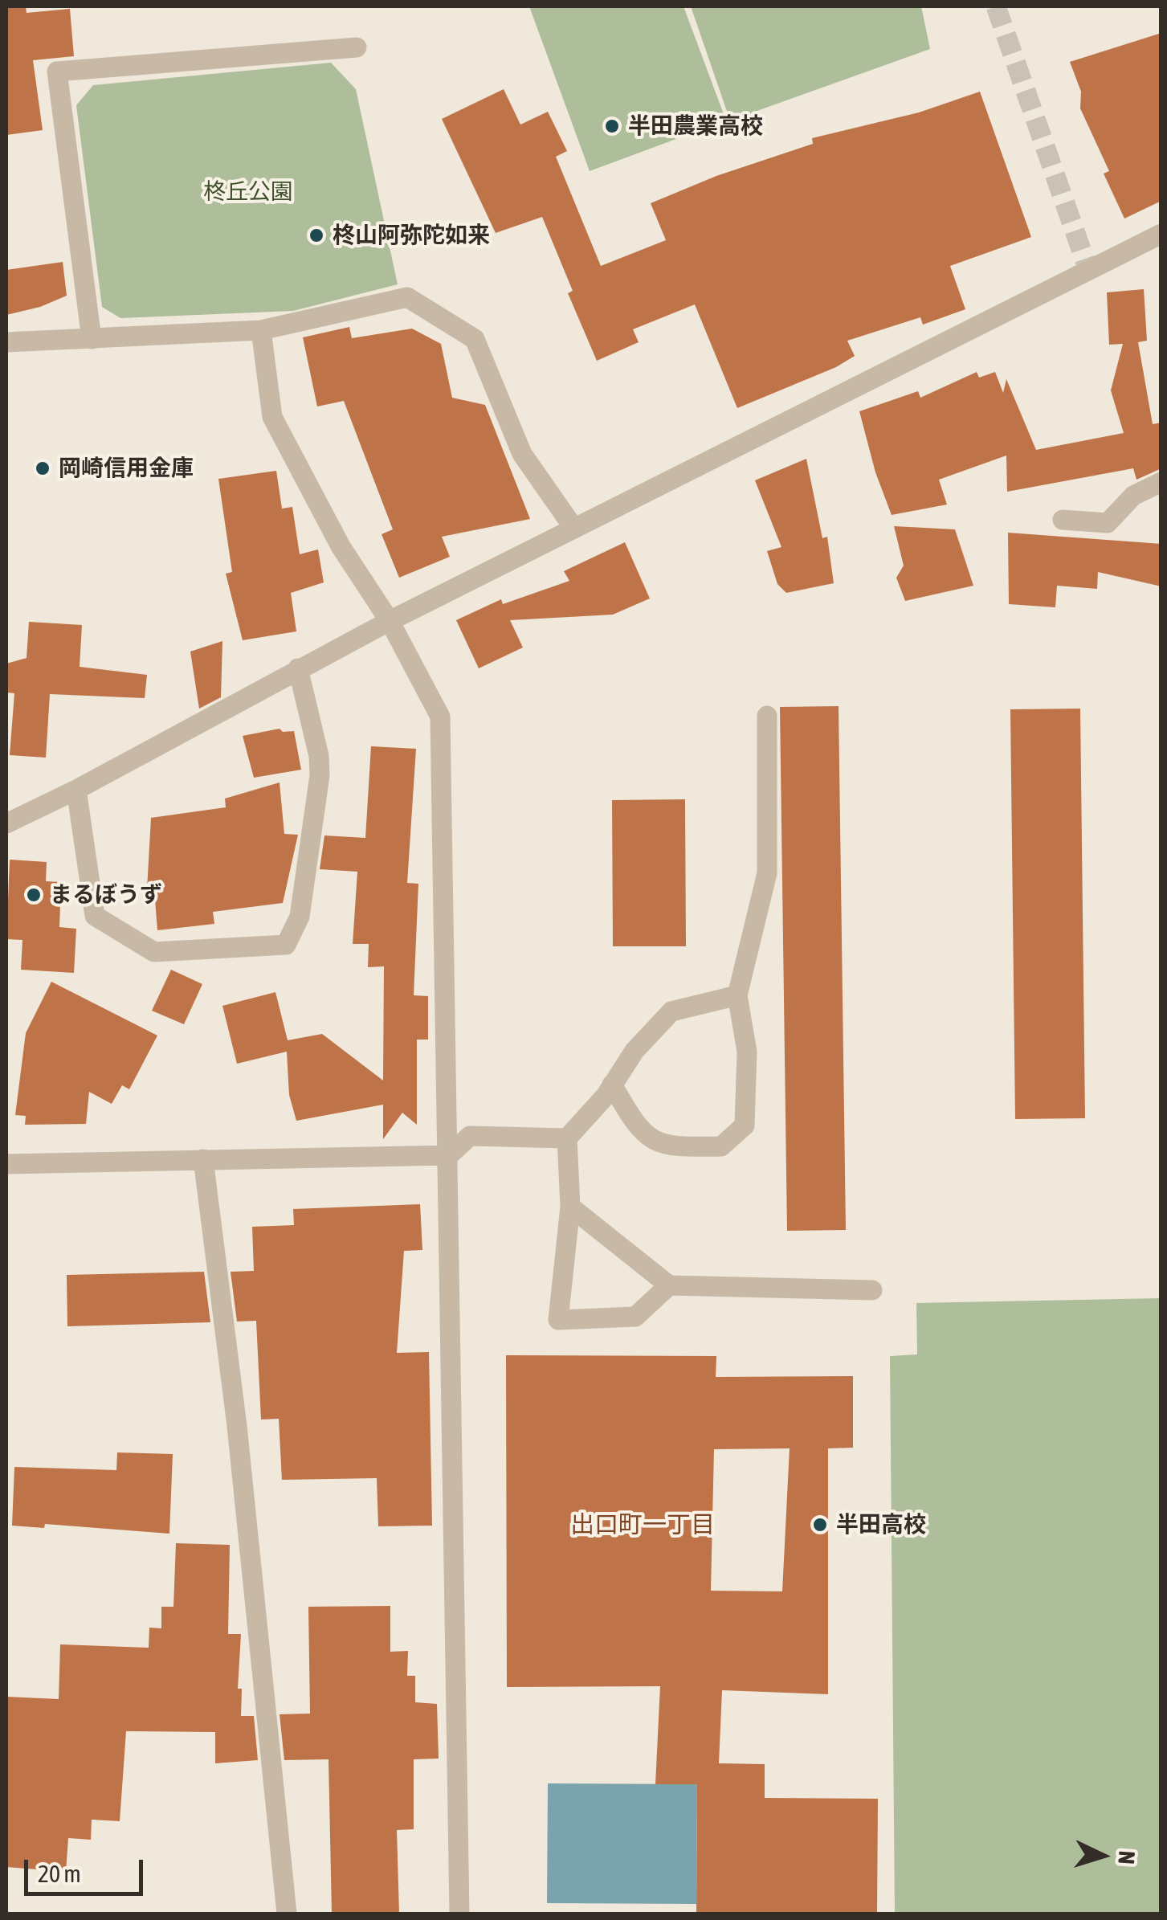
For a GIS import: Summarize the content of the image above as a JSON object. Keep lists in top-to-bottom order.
{
  "districts": ["出口町一丁目"],
  "parks": ["柊丘公園"],
  "places": [
    "半田農業高校",
    "柊山阿弥陀如来",
    "岡崎信用金庫",
    "まるぼうず",
    "半田高校"
  ],
  "scale_bar": "20 m",
  "north": "right"
}
